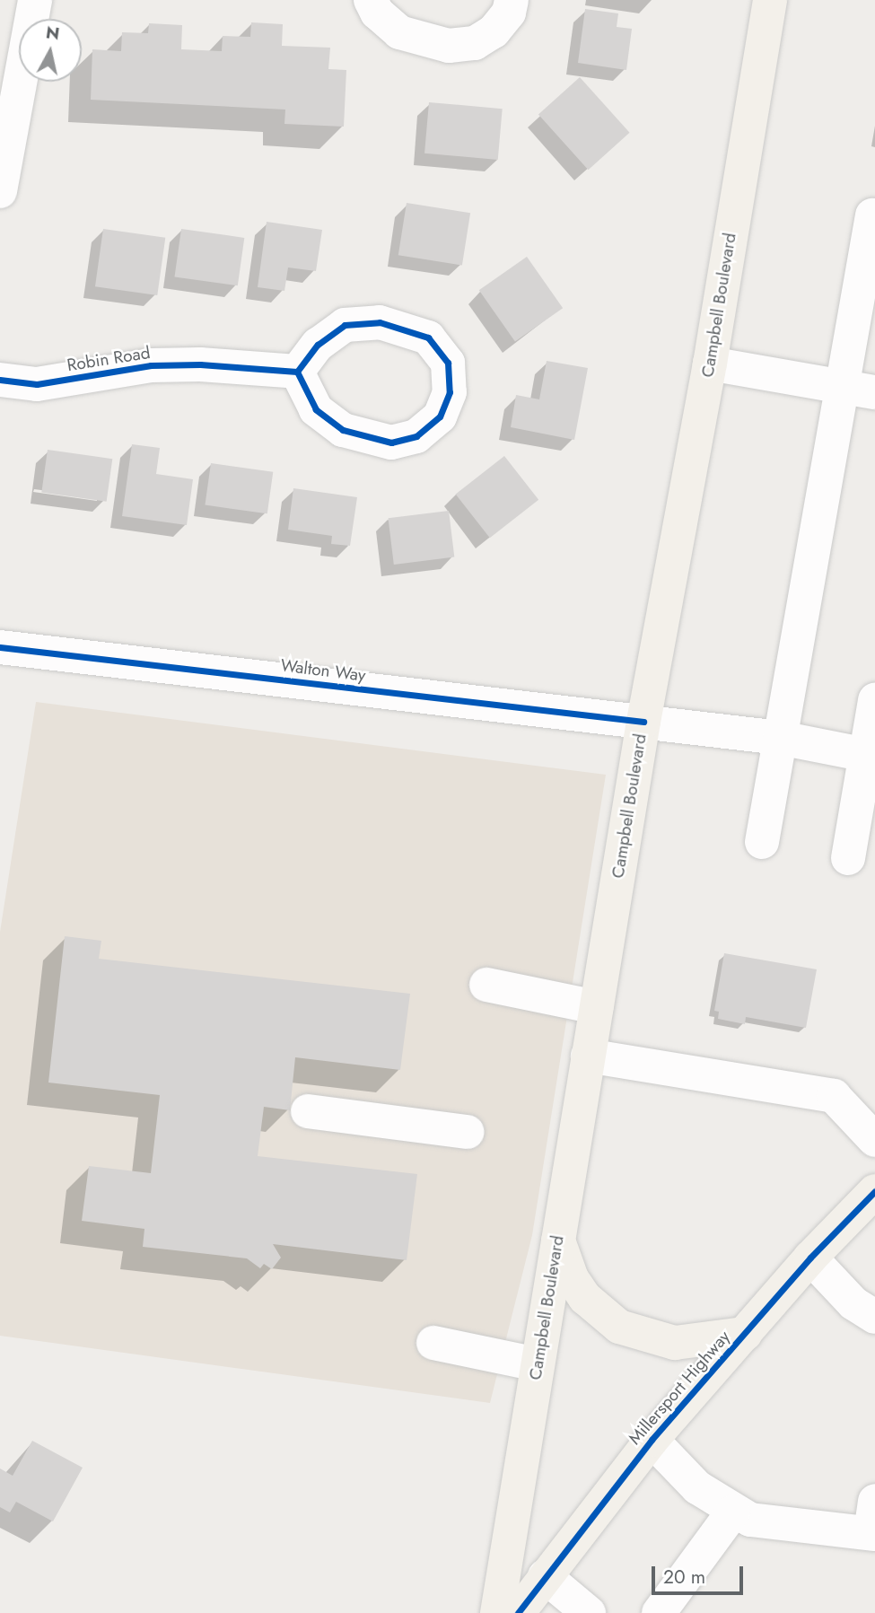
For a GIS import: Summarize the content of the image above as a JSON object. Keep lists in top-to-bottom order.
{
  "streets": {
    "main road": ["Campbell Boulevard", "Millersport Highway"],
    "street": ["Robin Road", "Walton Way"]
  },
  "crossings": [
    ["Campbell Boulevard", "Walton Way"]
  ],
  "scale_bar": "20 m",
  "north": "top"
}
